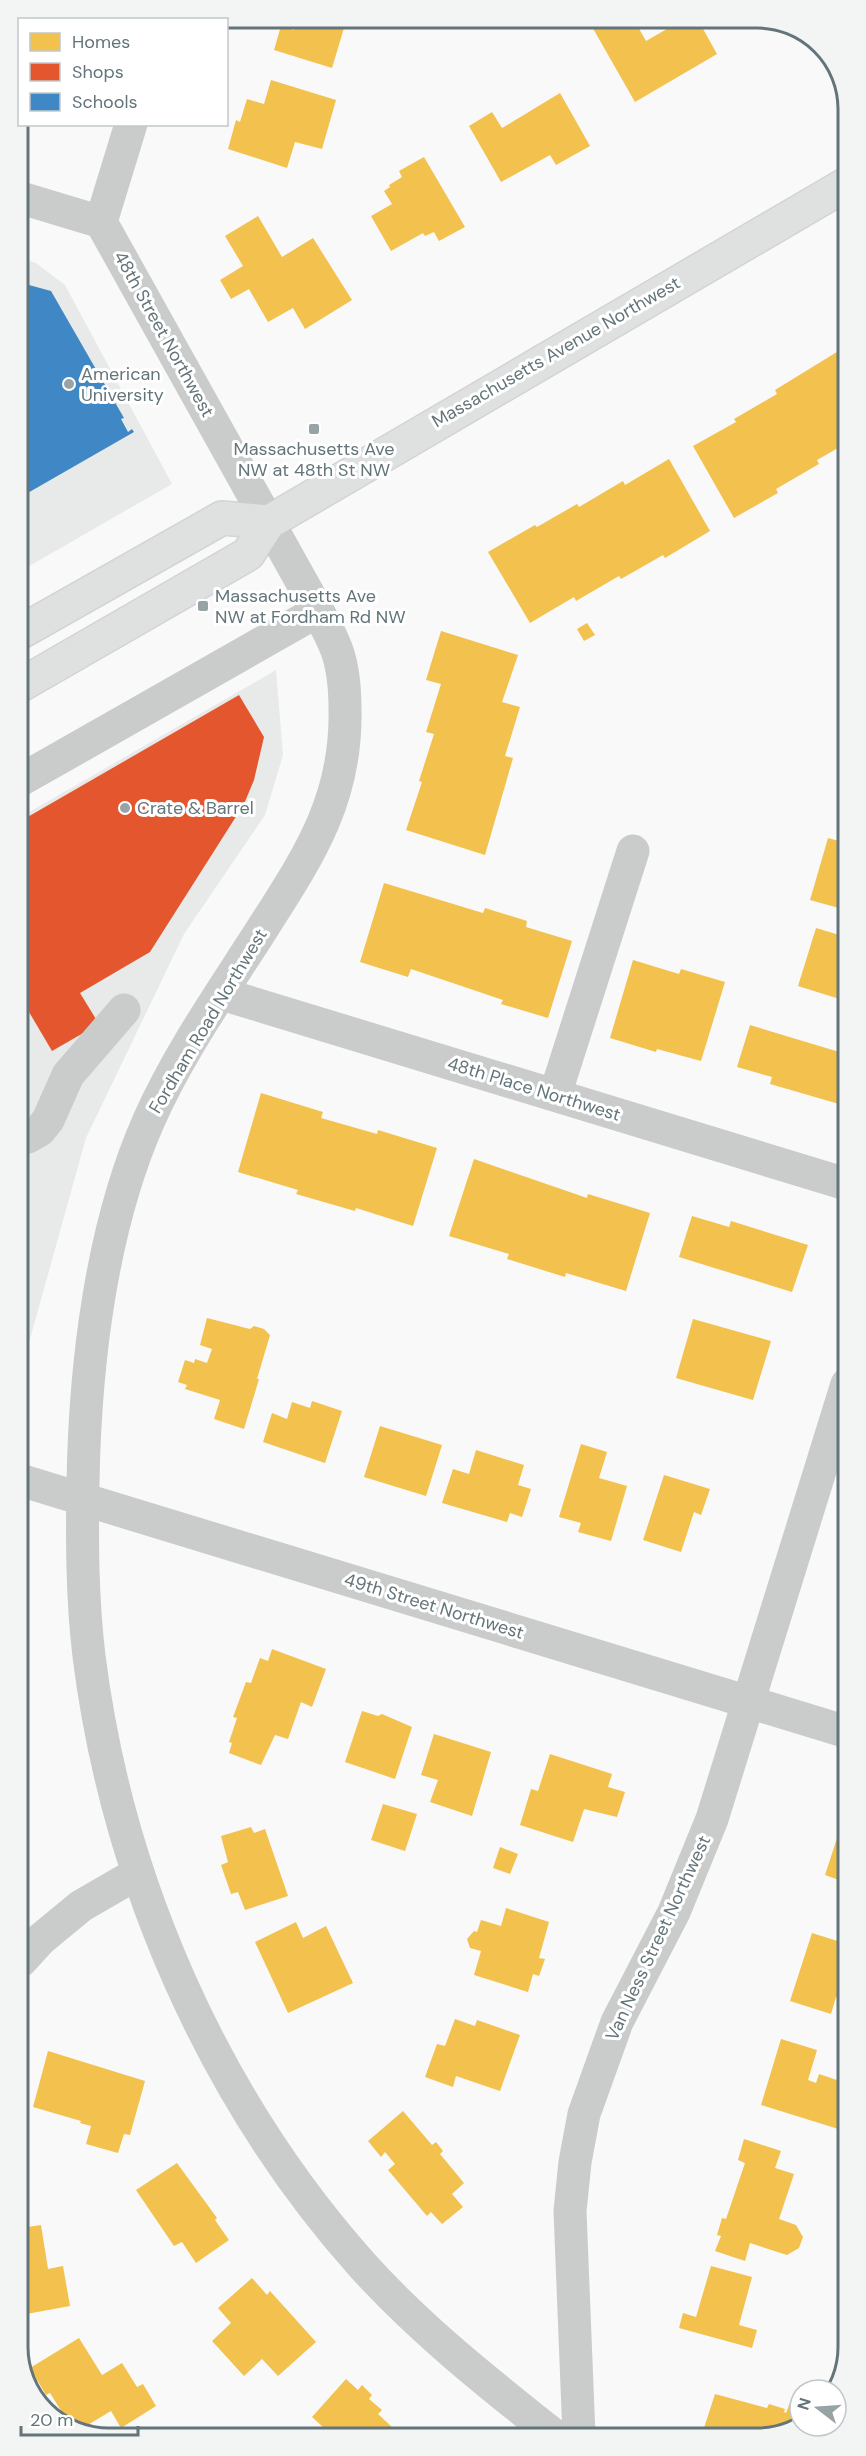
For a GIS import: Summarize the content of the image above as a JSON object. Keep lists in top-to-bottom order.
{
  "streets": {
    "main road": ["Massachusetts Avenue Northwest"],
    "street": [
      "48th Street Northwest",
      "Fordham Road Northwest",
      "48th Place Northwest",
      "49th Street Northwest",
      "Van Ness Street Northwest"
    ]
  },
  "crossings": [
    ["48th Street Northwest", "Massachusetts Avenue Northwest"],
    ["48th Street Northwest", "Fordham Road Northwest"],
    ["Massachusetts Avenue Northwest", "Fordham Road Northwest"],
    ["Fordham Road Northwest", "48th Place Northwest"],
    ["Fordham Road Northwest", "49th Street Northwest"],
    ["49th Street Northwest", "Van Ness Street Northwest"]
  ],
  "places": {
    "other": ["American University", "Crate & Barrel"],
    "transit": ["Massachusetts Ave NW at 48th St NW", "Massachusetts Ave NW at Fordham Rd NW"]
  },
  "legend": ["Homes", "Shops", "Schools"],
  "scale_bar": "20 m",
  "north": "left"
}
